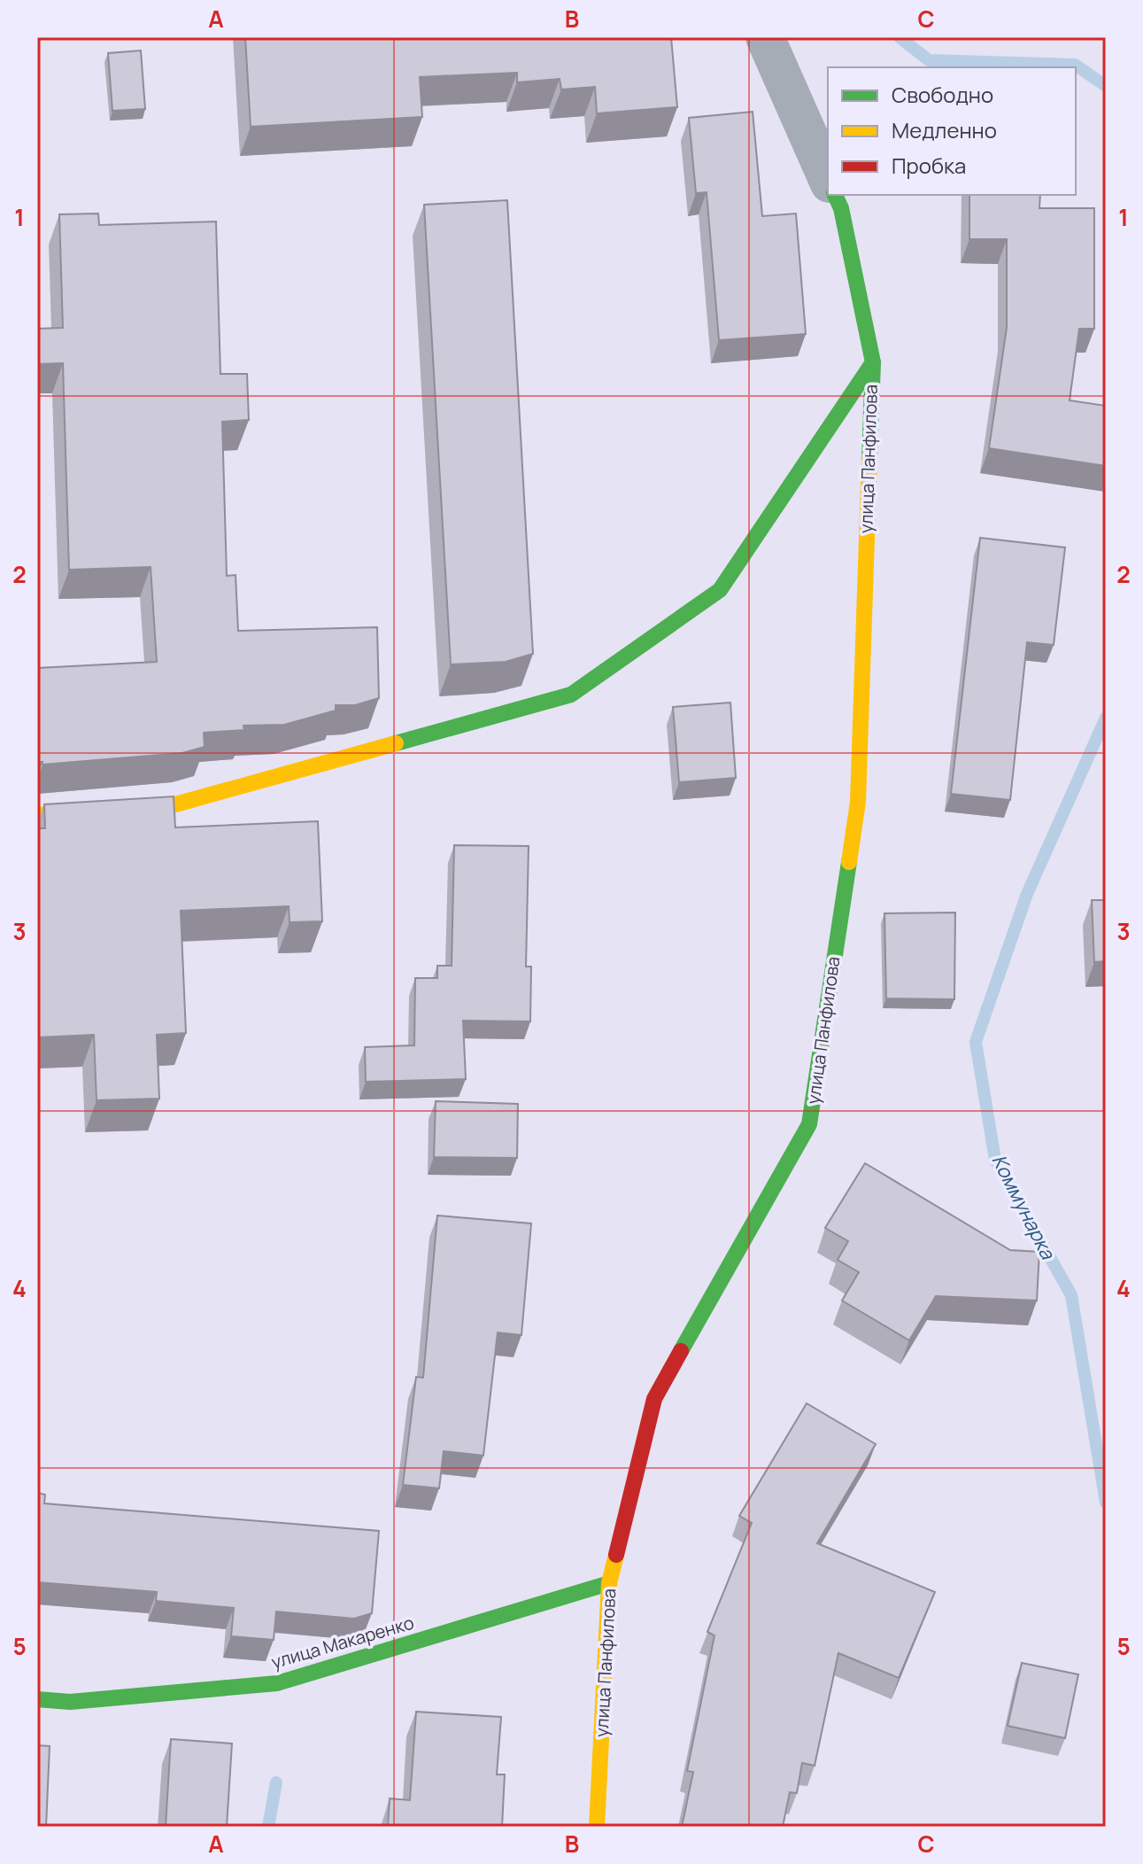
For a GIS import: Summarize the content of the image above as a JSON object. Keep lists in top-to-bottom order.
{
  "streets": {
    "street": ["улица Панфилова", "улица Макаренко"]
  },
  "crossings": [
    ["улица Панфилова", "улица Макаренко"]
  ],
  "water": ["Коммунарка"],
  "legend": ["Свободно", "Медленно", "Пробка"],
  "grid": {
    "columns": ["A", "B", "C"],
    "rows": [
      "1",
      "2",
      "3",
      "4",
      "5"
    ]
  }
}
